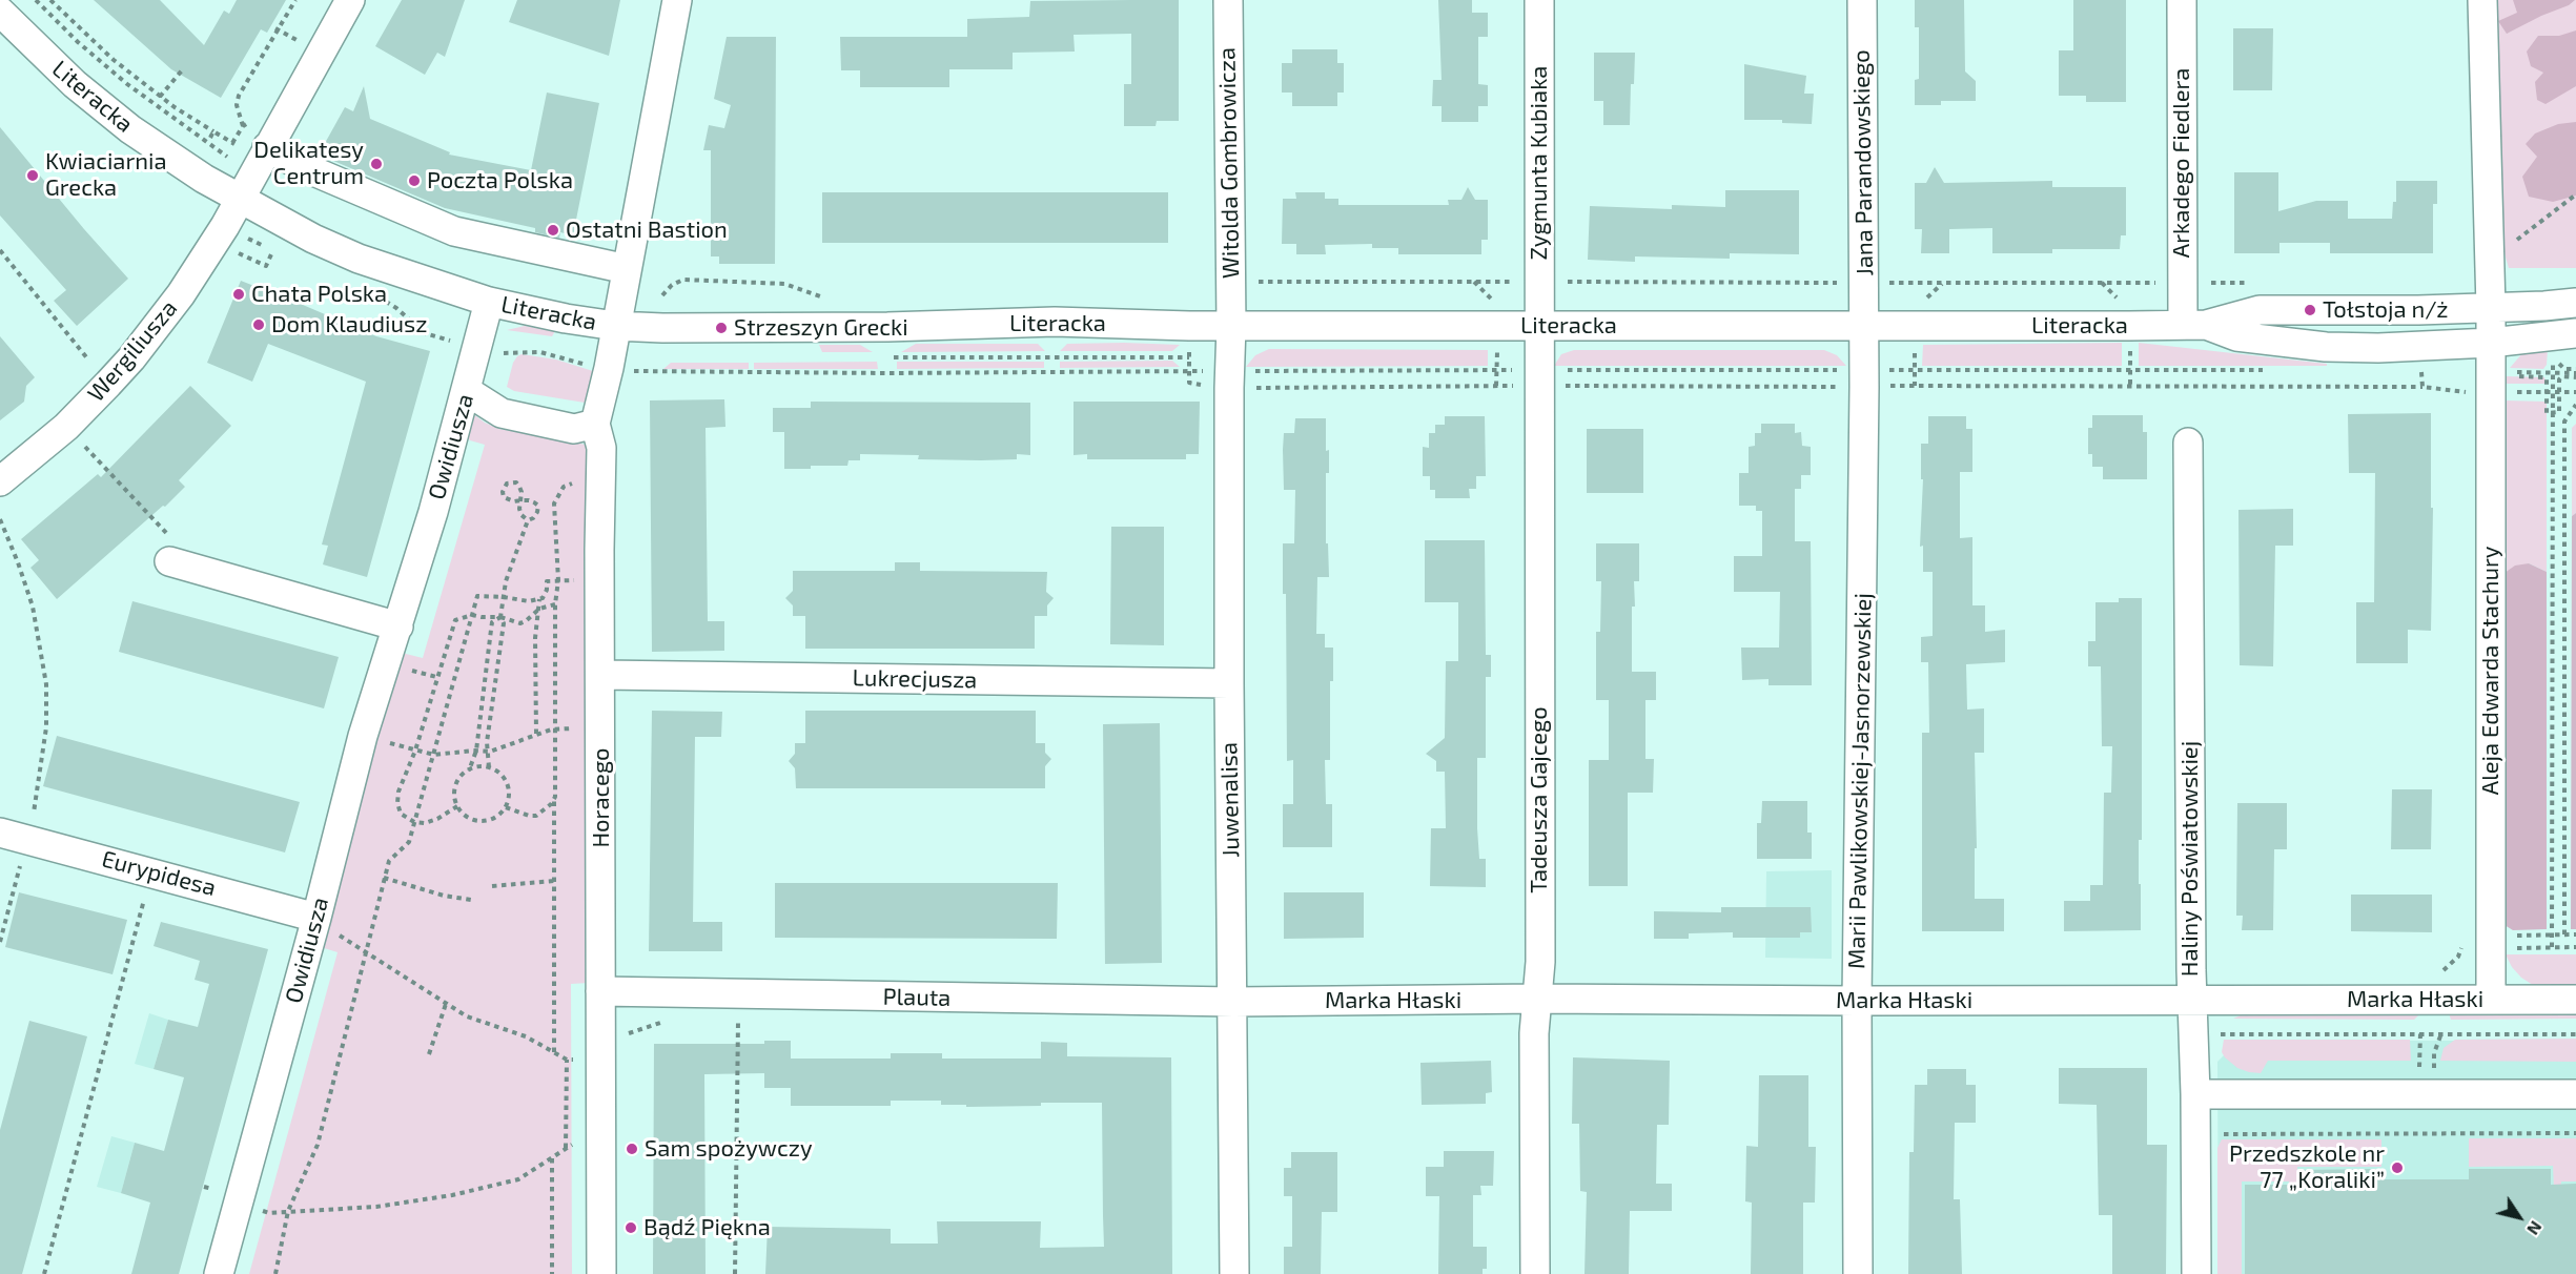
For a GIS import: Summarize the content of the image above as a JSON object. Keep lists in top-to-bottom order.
{
  "streets": {
    "street": [
      "Literacka",
      "Witolda Gombrowicza",
      "Zygmunta Kubiaka",
      "Jana Parandowskiego",
      "Arkadego Fiedlera",
      "Wergiliusza",
      "Owidiusza",
      "Aleja Edwarda Stachury",
      "Lukrecjusza",
      "Marii Pawlikowskiej-Jasnorzewskiej",
      "Horacego",
      "Juwenalisa",
      "Tadeusza Gajcego",
      "Haliny Poświatowskiej",
      "Eurypidesa",
      "Plauta",
      "Marka Hłaski"
    ]
  },
  "crossings": [
    ["Literacka", "Witolda Gombrowicza"],
    ["Literacka", "Zygmunta Kubiaka"],
    ["Literacka", "Jana Parandowskiego"],
    ["Literacka", "Arkadego Fiedlera"],
    ["Literacka", "Wergiliusza"],
    ["Literacka", "Owidiusza"],
    ["Literacka", "Aleja Edwarda Stachury"],
    ["Literacka", "Marii Pawlikowskiej-Jasnorzewskiej"],
    ["Literacka", "Horacego"],
    ["Literacka", "Juwenalisa"],
    ["Literacka", "Tadeusza Gajcego"],
    ["Witolda Gombrowicza", "Juwenalisa"],
    ["Zygmunta Kubiaka", "Tadeusza Gajcego"],
    ["Jana Parandowskiego", "Marii Pawlikowskiej-Jasnorzewskiej"],
    ["Owidiusza", "Eurypidesa"],
    ["Aleja Edwarda Stachury", "Marka Hłaski"],
    ["Lukrecjusza", "Horacego"],
    ["Lukrecjusza", "Juwenalisa"],
    ["Marii Pawlikowskiej-Jasnorzewskiej", "Marka Hłaski"],
    ["Horacego", "Plauta"],
    ["Juwenalisa", "Plauta"],
    ["Juwenalisa", "Marka Hłaski"],
    ["Tadeusza Gajcego", "Marka Hłaski"],
    ["Haliny Poświatowskiej", "Marka Hłaski"],
    ["Plauta", "Marka Hłaski"]
  ],
  "places": [
    "Delikatesy Centrum",
    "Kwiaciarnia Grecka",
    "Poczta Polska",
    "Ostatni Bastion",
    "Chata Polska",
    "Tołstoja n/ż",
    "Dom Klaudiusz",
    "Strzeszyn Grecki",
    "Sam spożywczy",
    "Przedszkole nr 77 „Koraliki”",
    "Bądź Piękna"
  ],
  "north": "bottom right"
}
